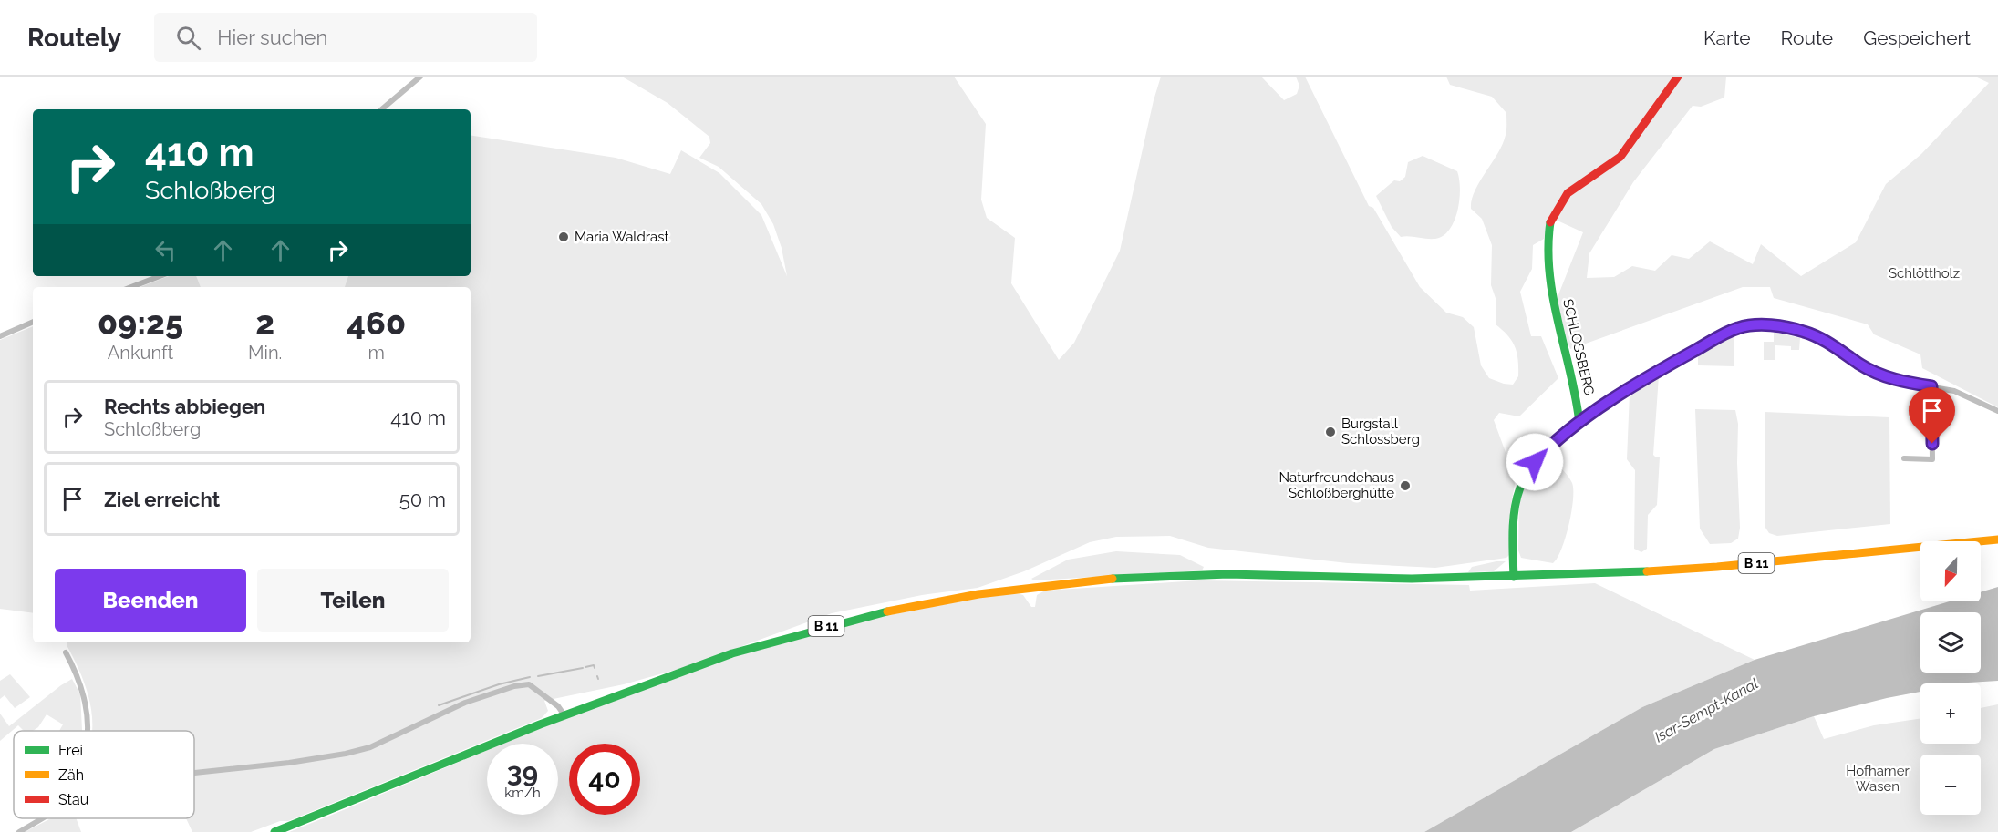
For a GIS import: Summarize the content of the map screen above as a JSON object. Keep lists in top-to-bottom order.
{
  "streets": {
    "main road": ["SCHLOSSBERG", "B 11"]
  },
  "crossings": [
    ["SCHLOSSBERG", "B 11"]
  ],
  "water": ["Isar-Sempt-Kanal"],
  "parks": ["Schlöttholz", "Hofhamer Wasen"],
  "places": ["Maria Waldrast", "Burgstall Schlossberg", "Naturfreundehaus Schloßberghütte"],
  "legend": ["Frei", "Zäh", "Stau"],
  "north": "bottom",
  "page": {
    "header": "Routely",
    "search": "Hier suchen",
    "nav": ["Karte", "Route", "Gespeichert"],
    "turn": ["410 m", "Schloßberg"],
    "eta": [
      "09:25",
      "Ankunft",
      "2",
      "Min.",
      "460",
      "m"
    ],
    "list": [
      {
        "name": "Rechts abbiegen",
        "note": "Schloßberg",
        "value": "410 m"
      },
      {
        "name": "Ziel erreicht",
        "value": "50 m"
      }
    ],
    "map_buttons": ["+", "−"],
    "buttons": ["Beenden", "Teilen"],
    "speed": "39 km/h",
    "limit": "40"
  }
}
